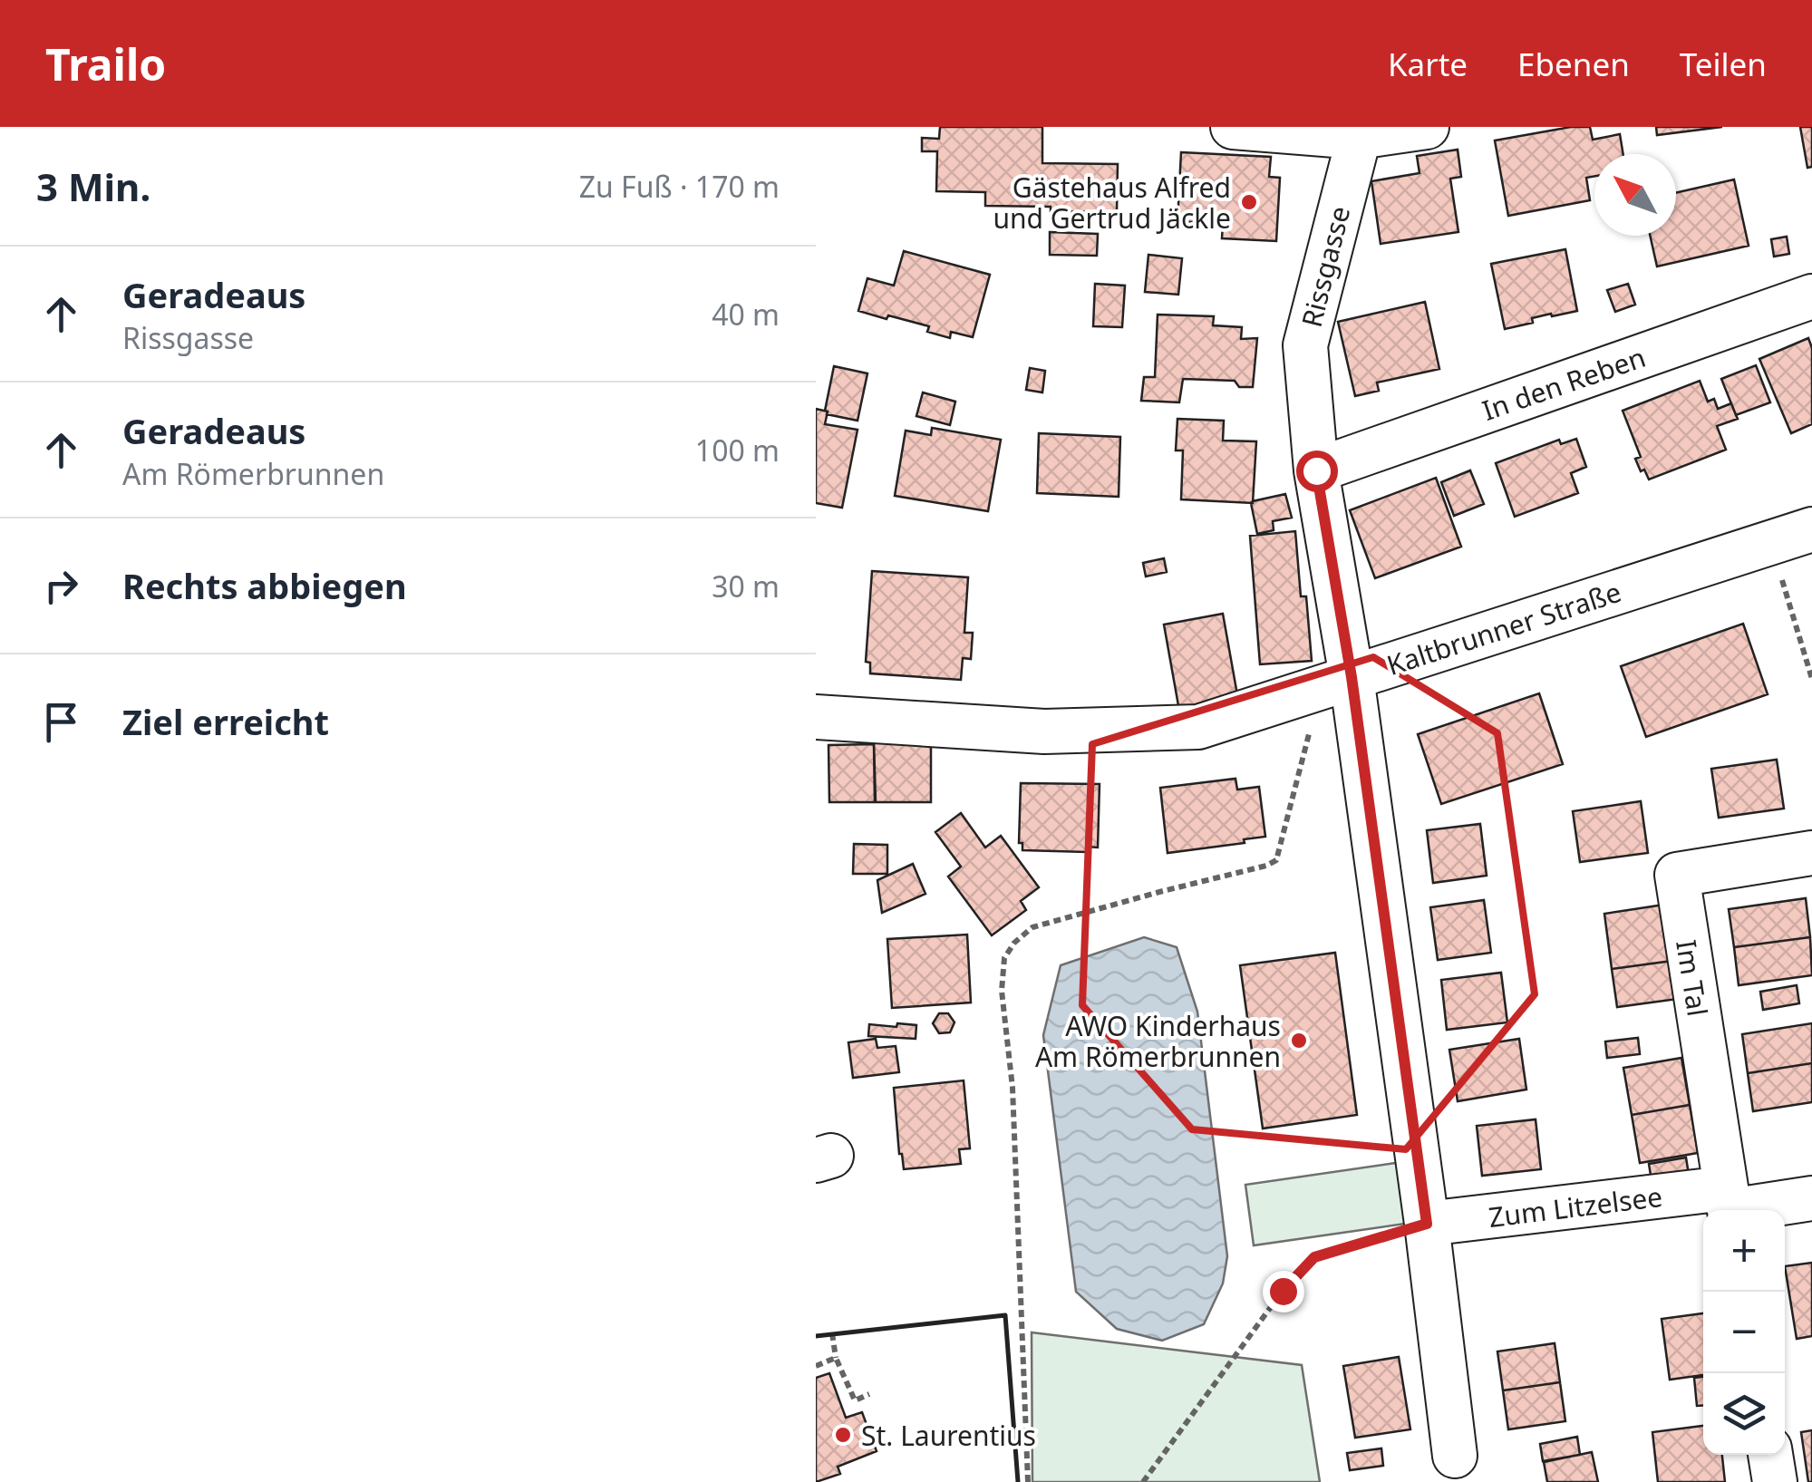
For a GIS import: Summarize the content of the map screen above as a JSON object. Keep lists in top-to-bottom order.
{
  "streets": {
    "street": [
      "Rissgasse",
      "In den Reben",
      "Kaltbrunner Straße",
      "Im Tal",
      "Zum Litzelsee"
    ]
  },
  "crossings": [
    ["Rissgasse", "In den Reben"],
    ["Rissgasse", "Kaltbrunner Straße"],
    ["Rissgasse", "Zum Litzelsee"],
    ["Im Tal", "Zum Litzelsee"]
  ],
  "places": ["Gästehaus Alfred und Gertrud Jäckle", "AWO Kinderhaus Am Römerbrunnen", "St. Laurentius"],
  "north": "top left",
  "page": {
    "header": "Trailo",
    "nav": ["Karte", "Ebenen", "Teilen"],
    "heading": ["3 Min.", "Zu Fuß · 170 m"],
    "list": [
      ["Geradeaus", "Rissgasse", "40 m"],
      ["Geradeaus", "Am Römerbrunnen", "100 m"],
      ["Rechts abbiegen", "30 m"],
      "Ziel erreicht"
    ],
    "map_buttons": ["+", "−"]
  }
}
